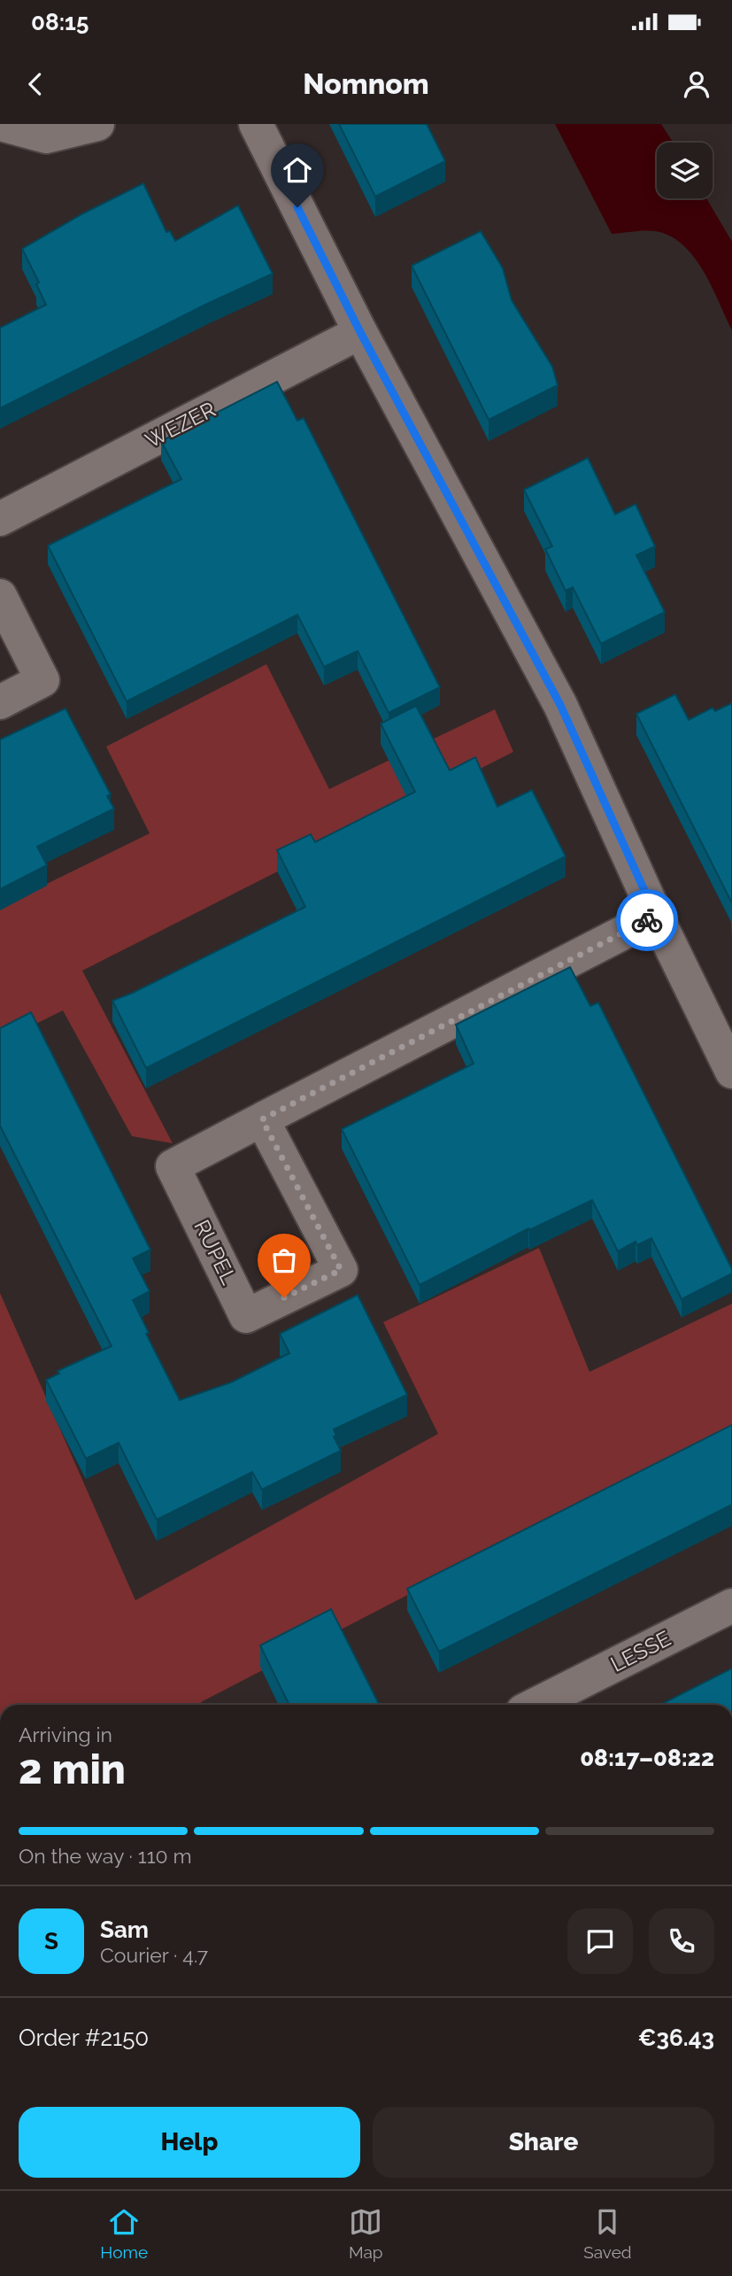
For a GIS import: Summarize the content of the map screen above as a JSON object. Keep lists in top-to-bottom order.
{
  "streets": {
    "street": ["WEZER", "RUPEL", "LESSE"]
  },
  "page": {
    "status": "08:15",
    "header": "Nomnom",
    "heading": ["2 min", "Arriving in", "08:17–08:22"],
    "panel": [
      "Sam",
      "Courier · 4.7",
      "Order #2150",
      "€36.43"
    ],
    "bar": "On the way · 110 m",
    "round": "S",
    "buttons": ["Help", "Share"],
    "tabs": ["Home", "Map", "Saved"]
  }
}
